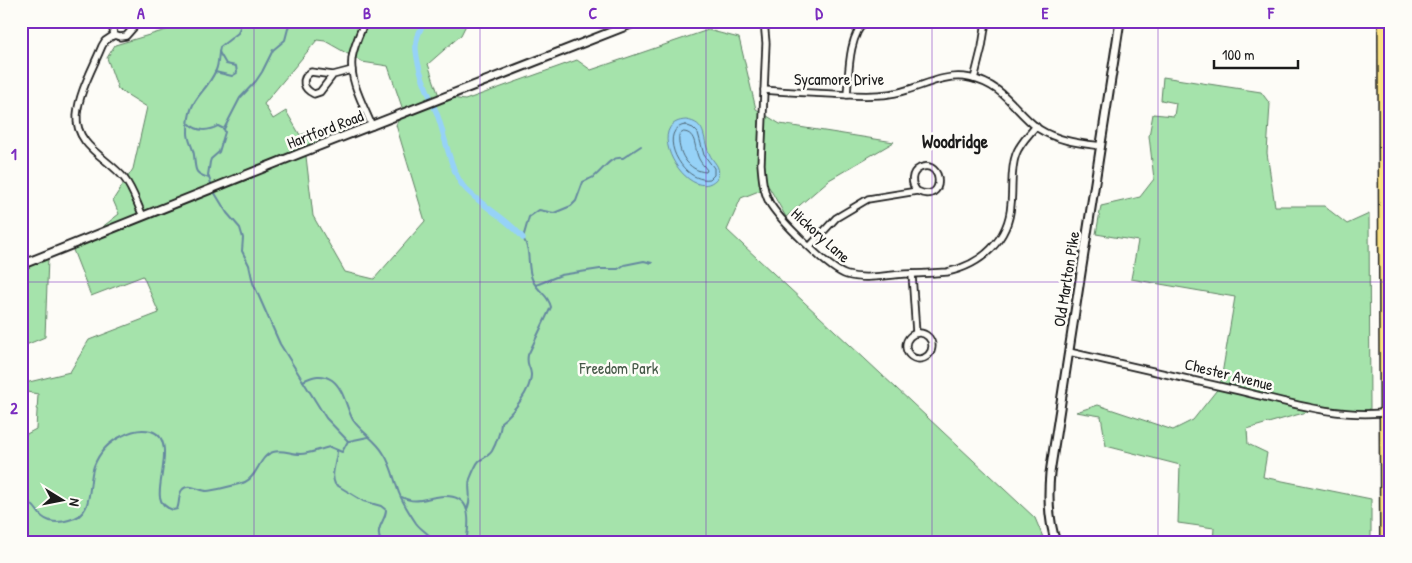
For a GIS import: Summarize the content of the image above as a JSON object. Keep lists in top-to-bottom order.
{
  "streets": {
    "street": [
      "Sycamore Drive",
      "Hartford Road",
      "Hickory Lane",
      "Old Marlton Pike",
      "Chester Avenue"
    ]
  },
  "crossings": [
    ["Sycamore Drive", "Hickory Lane"],
    ["Sycamore Drive", "Old Marlton Pike"],
    ["Old Marlton Pike", "Chester Avenue"]
  ],
  "districts": ["Woodridge"],
  "parks": ["Freedom Park"],
  "scale_bar": "100 m",
  "north": "right",
  "grid": {
    "columns": [
      "A",
      "B",
      "C",
      "D",
      "E",
      "F"
    ],
    "rows": ["1", "2"]
  }
}
